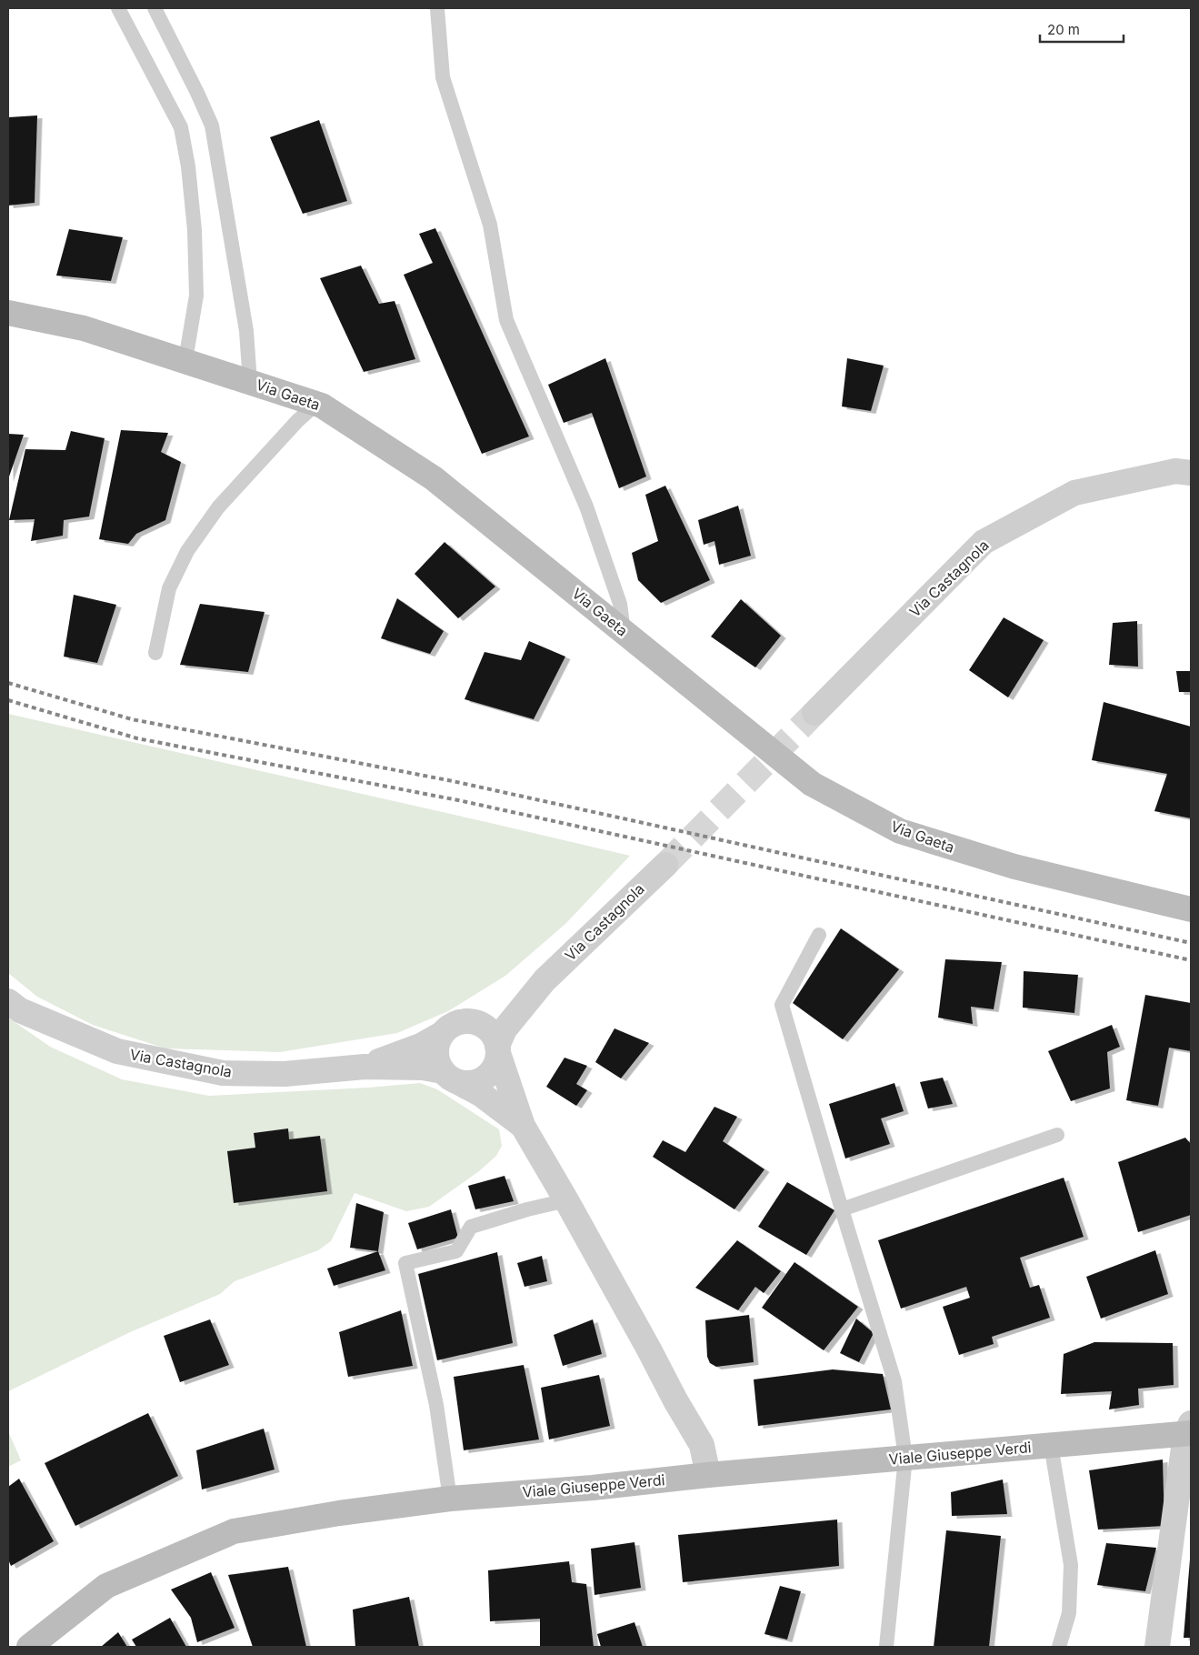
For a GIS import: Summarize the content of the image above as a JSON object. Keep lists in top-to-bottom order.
{
  "streets": {
    "street": ["Via Gaeta", "Via Castagnola", "Viale Giuseppe Verdi"]
  },
  "scale_bar": "20 m"
}
